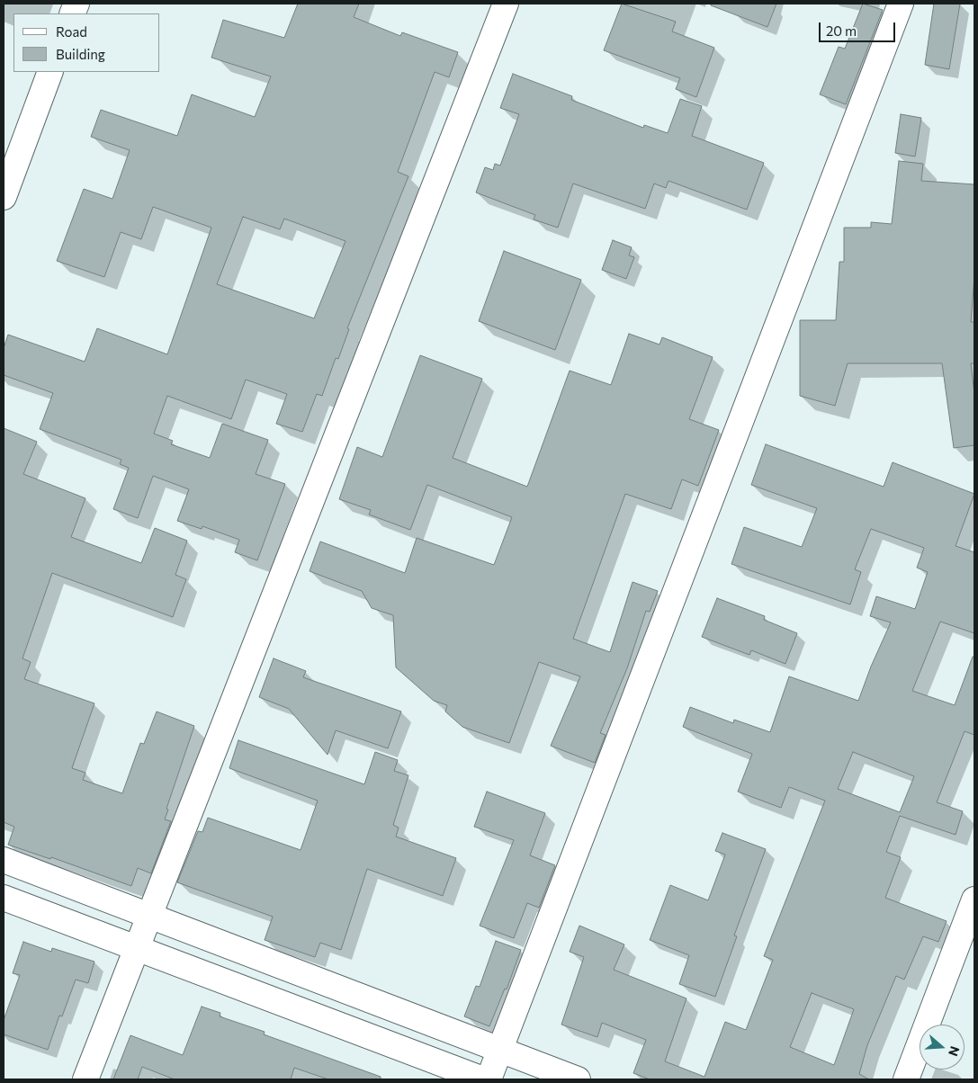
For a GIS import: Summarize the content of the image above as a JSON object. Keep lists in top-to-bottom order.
{
  "legend": ["Road", "Building"],
  "scale_bar": "20 m",
  "north": "right"
}
